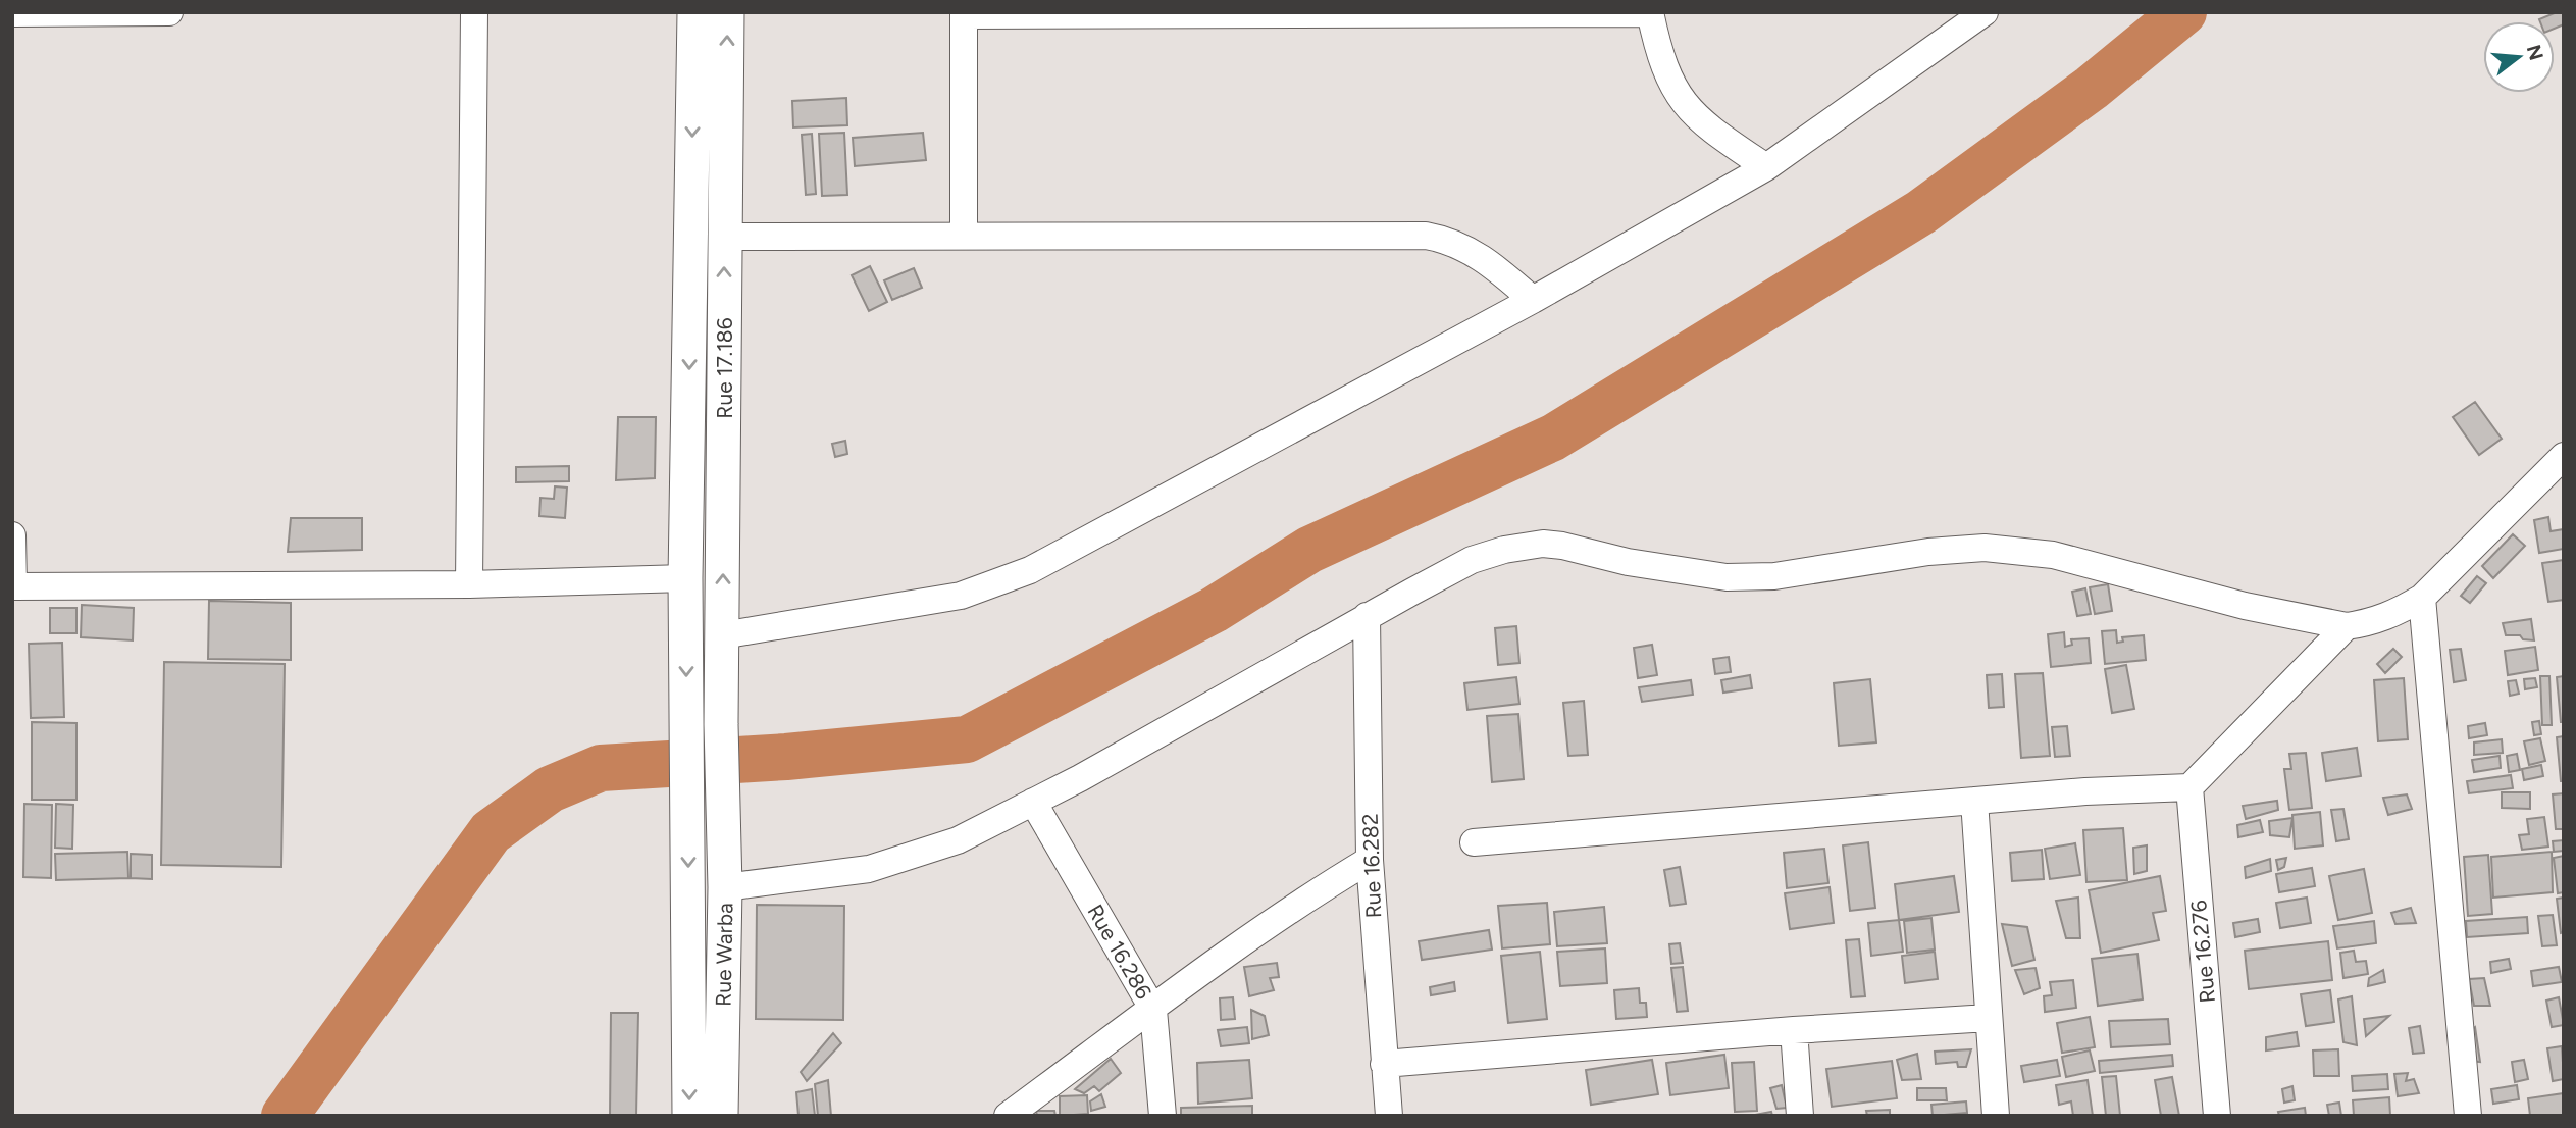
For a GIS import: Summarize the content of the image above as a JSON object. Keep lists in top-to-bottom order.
{
  "streets": {
    "main road": ["Rue 17.186", "Rue Warba"],
    "street": ["Rue 16.282", "Rue 16.286", "Rue 16.276"]
  },
  "crossings": [
    ["Rue 17.186", "Rue Warba"]
  ],
  "north": "right"
}
